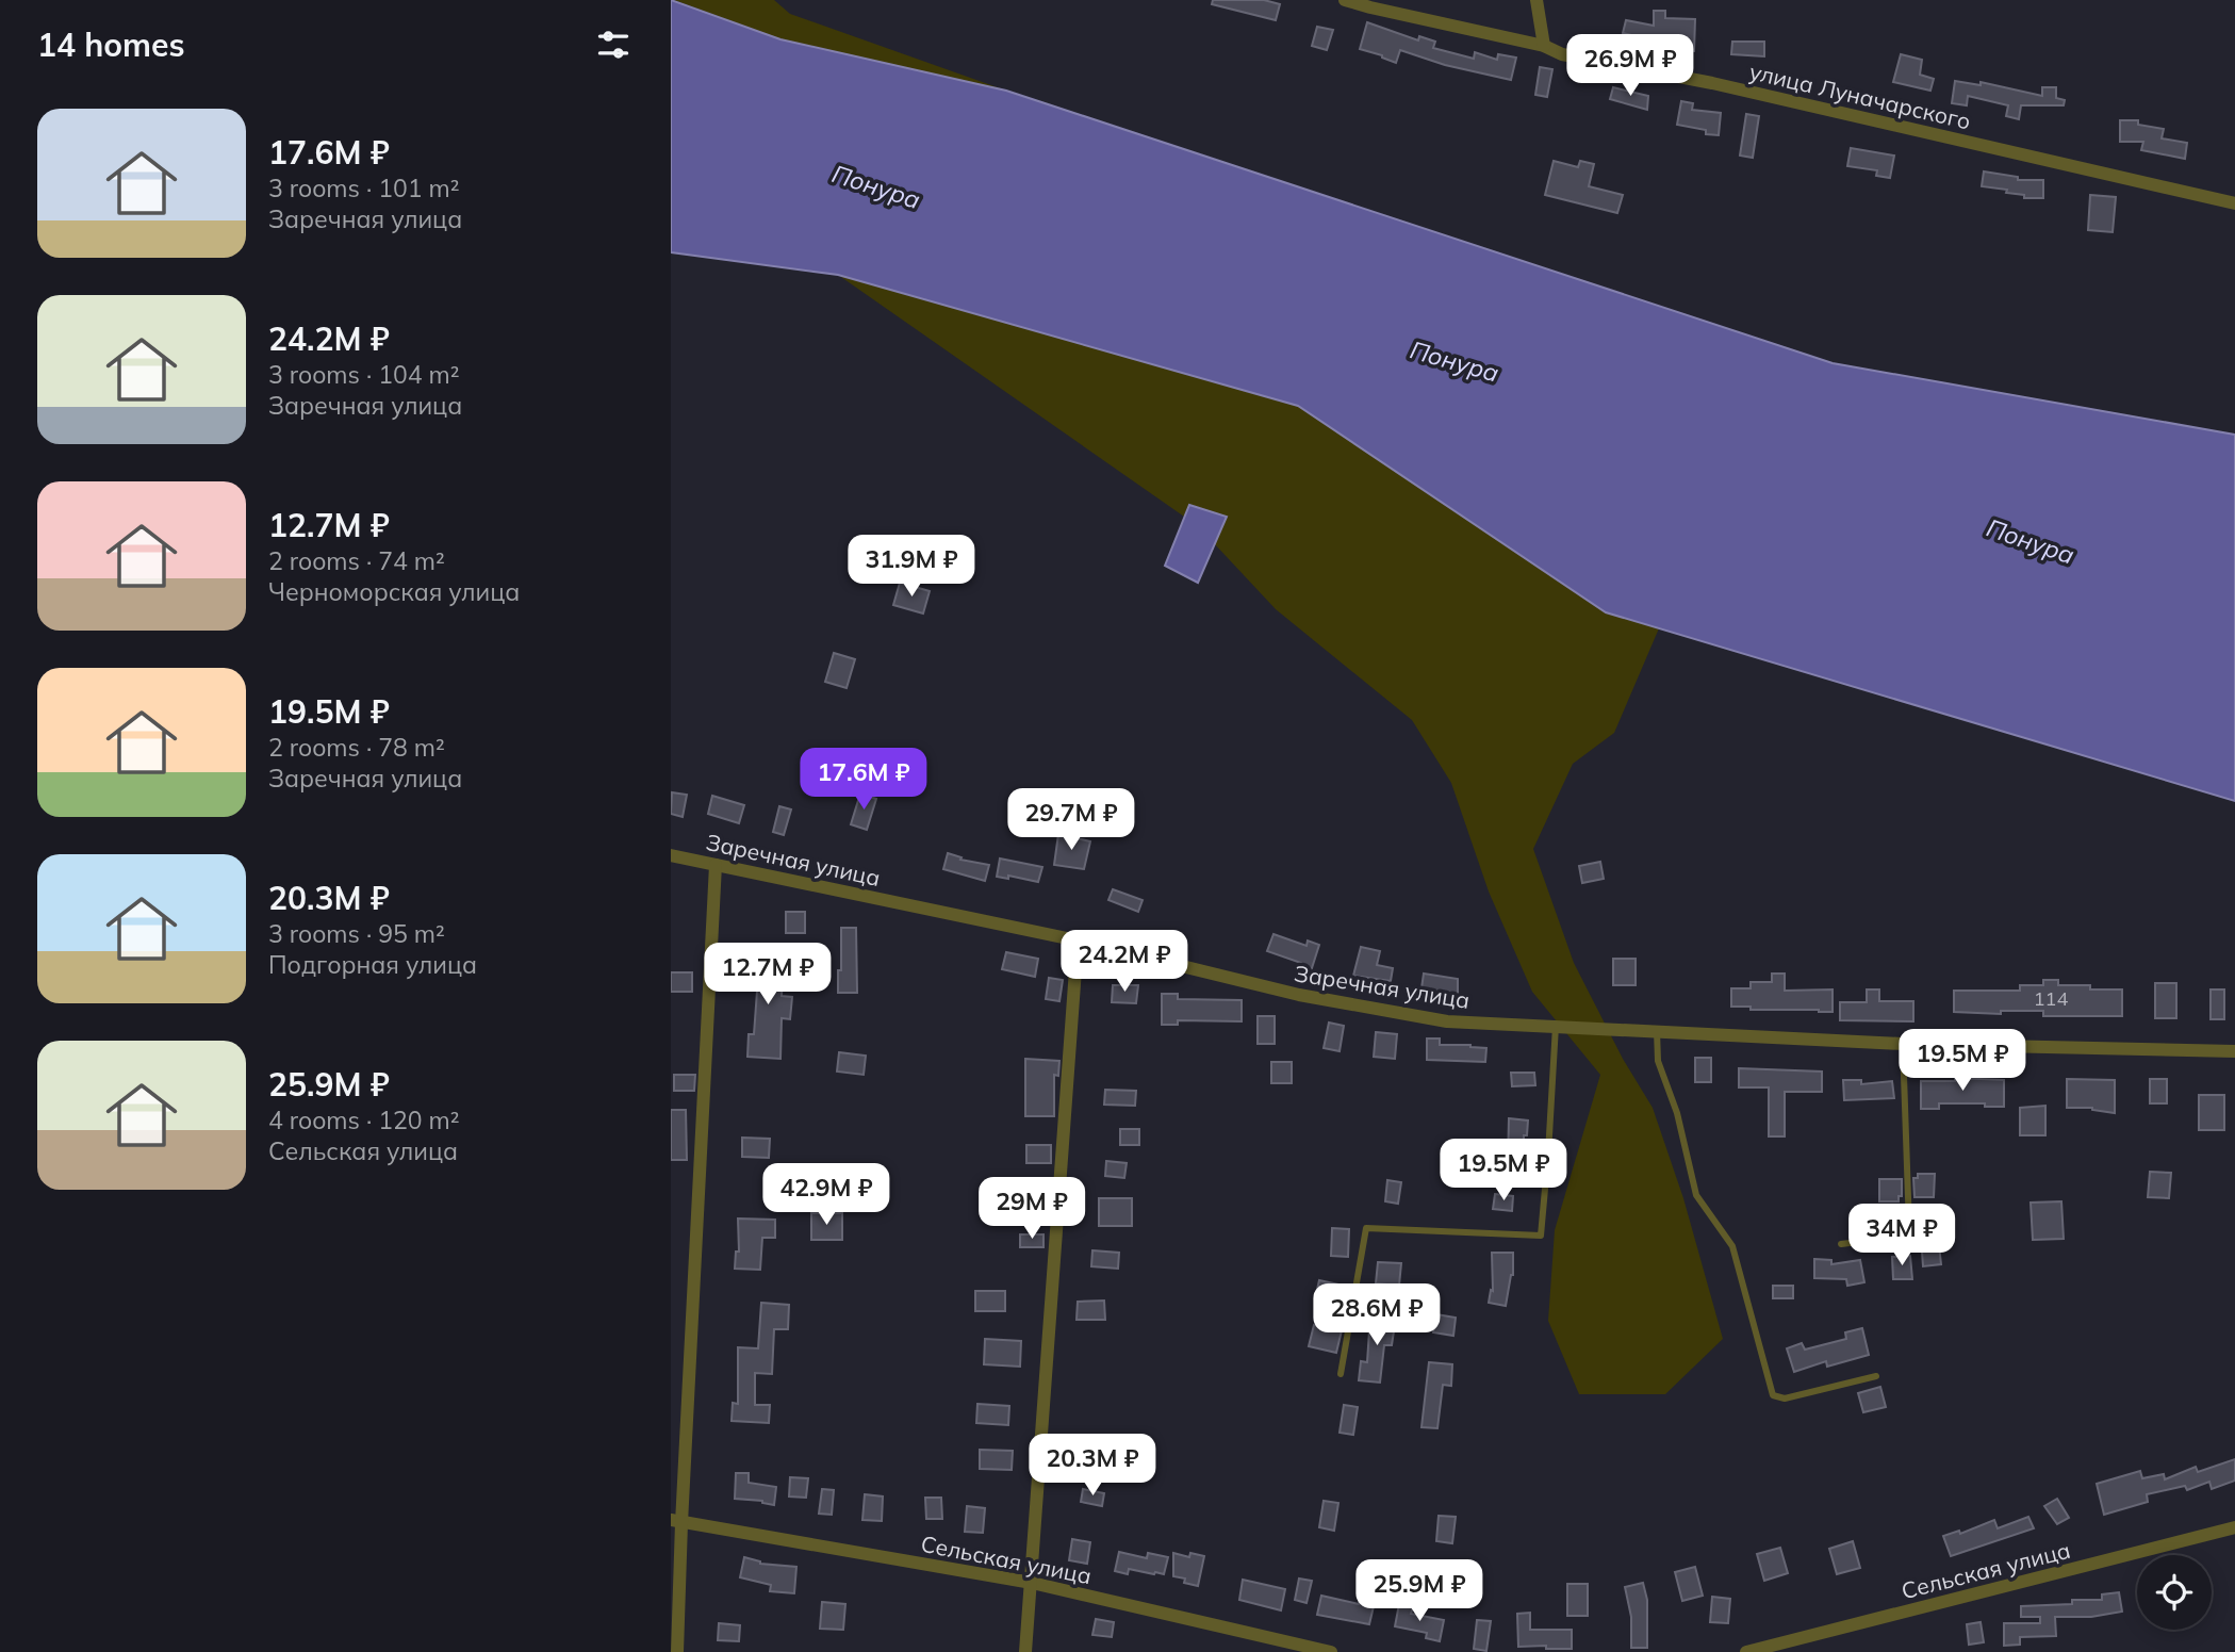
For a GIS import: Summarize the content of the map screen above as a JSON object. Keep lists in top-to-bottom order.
{
  "streets": {
    "street": ["улица Луначарского", "Заречная улица", "Сельская улица"]
  },
  "water": ["Понура"],
  "house_numbers": ["114"],
  "page": {
    "heading": "14 homes",
    "price": [
      "26.9M ₽",
      "31.9M ₽",
      "17.6M ₽",
      "29.7M ₽",
      "24.2M ₽",
      "12.7M ₽",
      "19.5M ₽",
      "19.5M ₽",
      "42.9M ₽",
      "29M ₽",
      "34M ₽",
      "28.6M ₽",
      "20.3M ₽",
      "25.9M ₽"
    ],
    "list": [
      {
        "name": "17.6M ₽",
        "note": "3 rooms · 101 m² · Заречная улица"
      },
      {
        "name": "24.2M ₽",
        "note": "3 rooms · 104 m² · Заречная улица"
      },
      {
        "name": "12.7M ₽",
        "note": "2 rooms · 74 m² · Черноморская улица"
      },
      {
        "name": "19.5M ₽",
        "note": "2 rooms · 78 m² · Заречная улица"
      },
      {
        "name": "20.3M ₽",
        "note": "3 rooms · 95 m² · Подгорная улица"
      },
      {
        "name": "25.9M ₽",
        "note": "4 rooms · 120 m² · Сельская улица"
      }
    ]
  }
}
